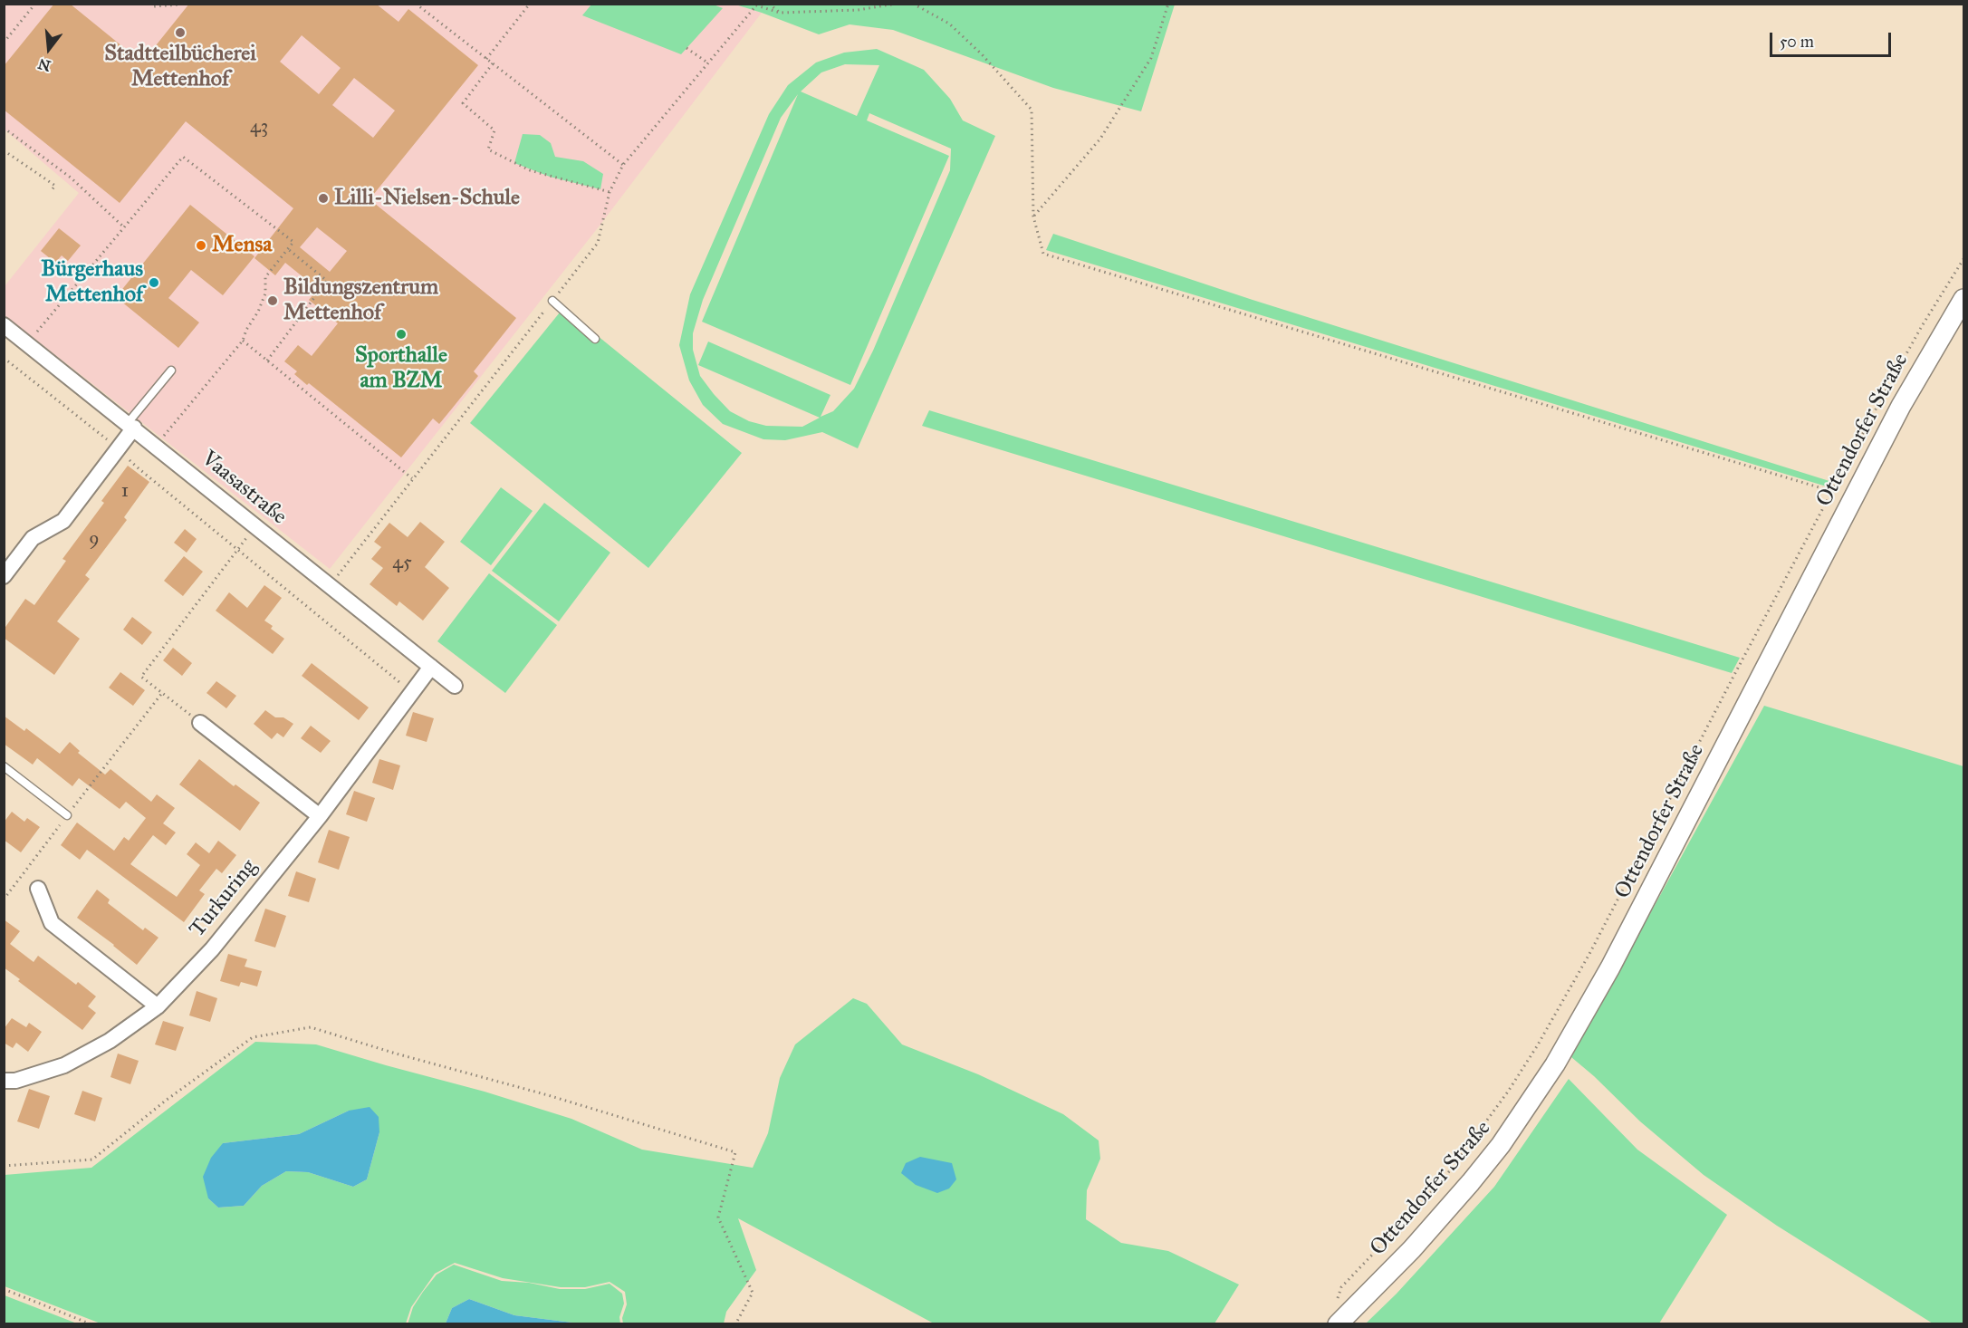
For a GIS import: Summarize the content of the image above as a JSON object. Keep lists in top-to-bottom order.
{
  "streets": {
    "street": ["Ottendorfer Straße", "Vaasastraße", "Turkuring"]
  },
  "crossings": [
    ["Vaasastraße", "Turkuring"]
  ],
  "places": [
    "Stadtteilbücherei Mettenhof",
    "Lilli-Nielsen-Schule",
    "Mensa",
    "Bürgerhaus Mettenhof",
    "Bildungszentrum Mettenhof",
    "Sporthalle am BZM"
  ],
  "house_numbers": [
    "43",
    "1",
    "9",
    "45"
  ],
  "scale_bar": "50 m",
  "north": "bottom"
}
